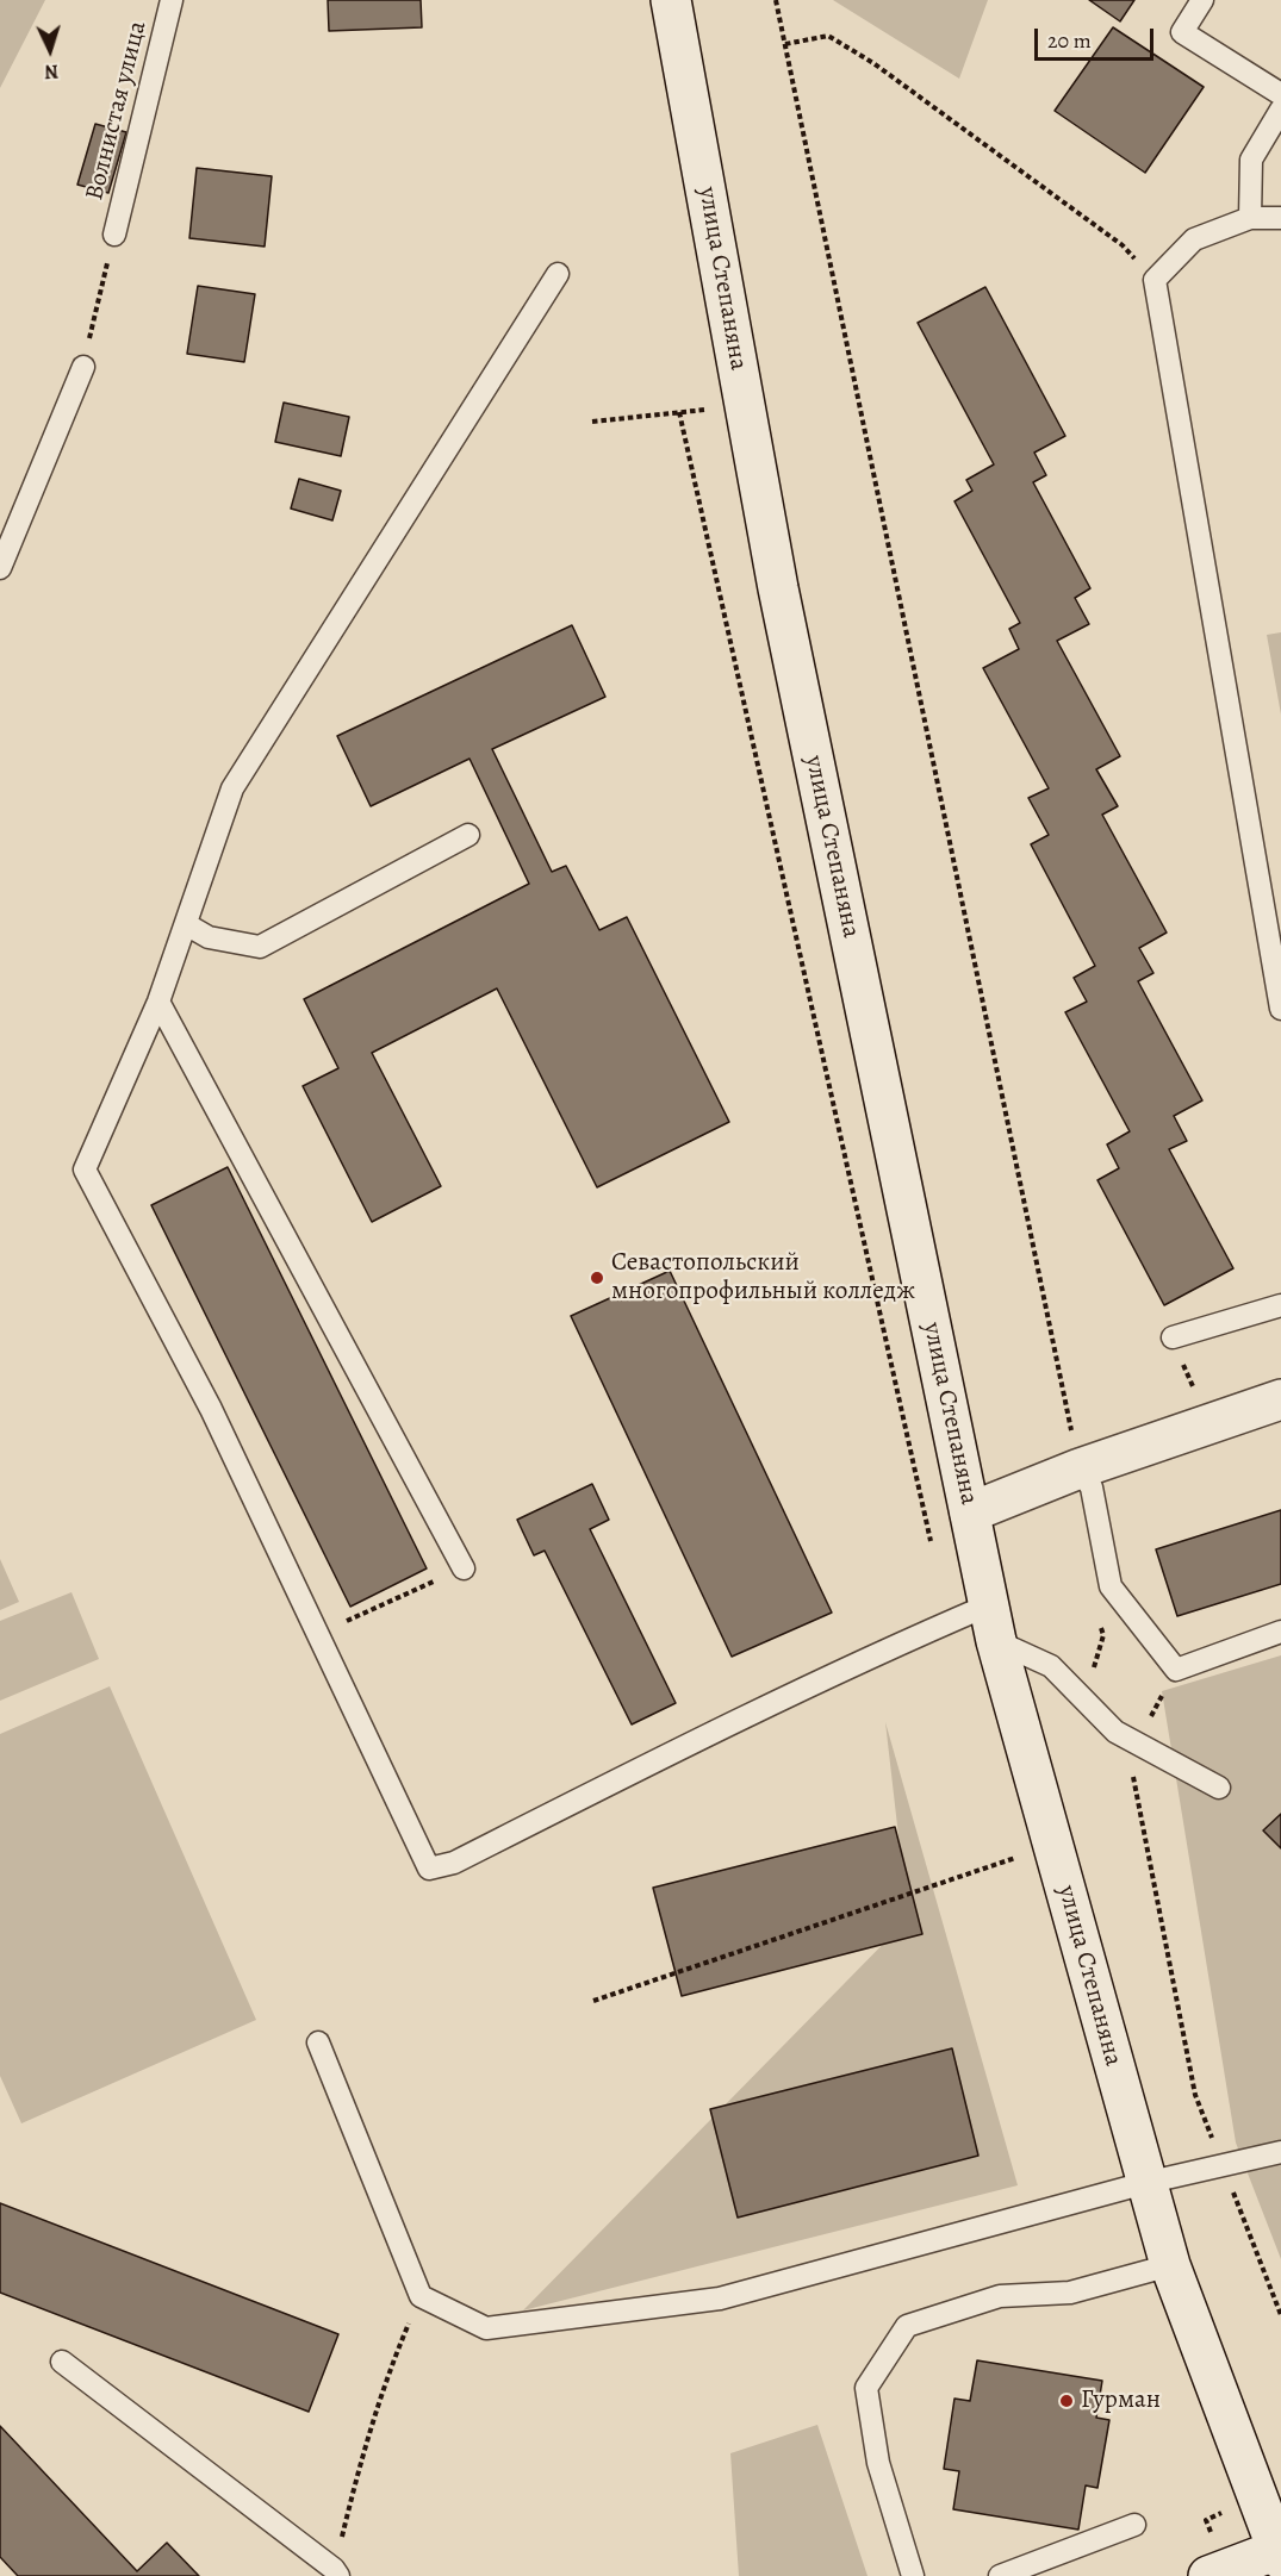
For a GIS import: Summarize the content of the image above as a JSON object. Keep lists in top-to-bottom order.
{
  "streets": {
    "main road": ["улица Степаняна"],
    "lane": ["Волнистая улица"]
  },
  "places": ["Севастопольский многопрофильный колледж", "Гурман"],
  "scale_bar": "20 m",
  "north": "bottom"
}
